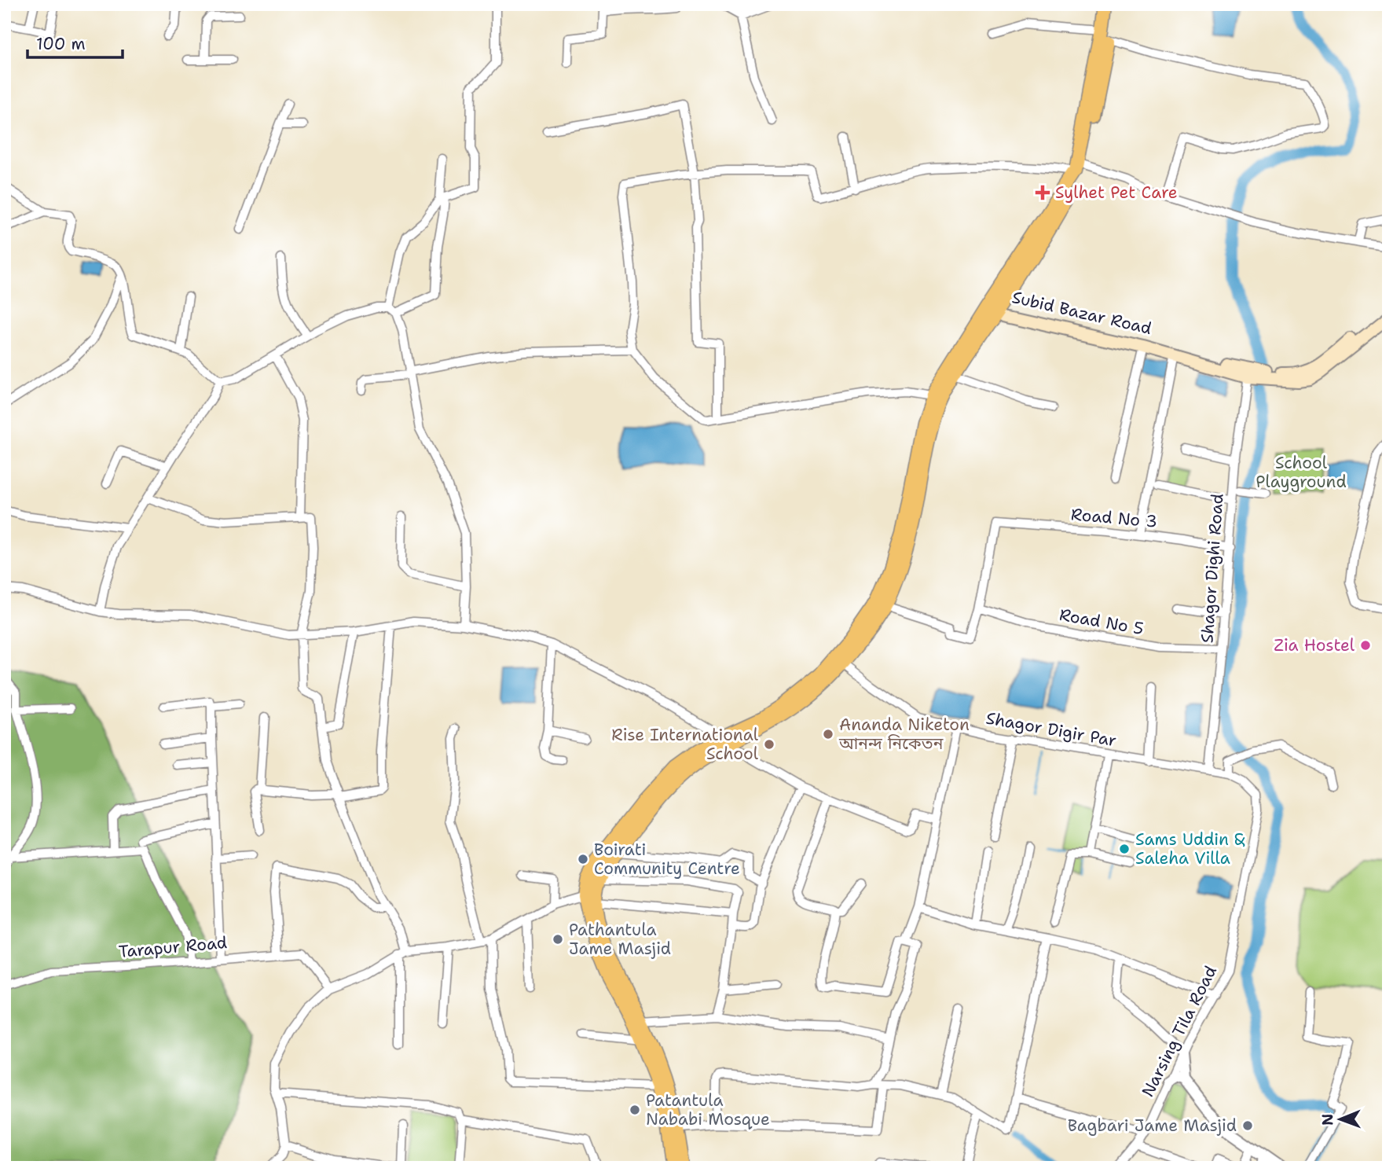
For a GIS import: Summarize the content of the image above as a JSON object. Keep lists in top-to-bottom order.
{
  "streets": {
    "main road": ["Subid Bazar Road"],
    "street": [
      "Road No 3",
      "Shagor Dighi Road",
      "Road No 5",
      "Shagor Digir Par",
      "Tarapur Road",
      "Narsing Tila Road"
    ]
  },
  "crossings": [
    ["Subid Bazar Road", "Shagor Dighi Road"],
    ["Road No 3", "Shagor Dighi Road"],
    ["Road No 3", "Road No 5"],
    ["Shagor Dighi Road", "Road No 5"],
    ["Shagor Dighi Road", "Shagor Digir Par"],
    ["Shagor Digir Par", "Narsing Tila Road"]
  ],
  "parks": ["School Playground"],
  "places": {
    "health": ["Sylhet Pet Care"],
    "other": [
      "Zia Hostel",
      "Ananda Niketon আনন্দ নিকেতন",
      "Rise International School",
      "Sams Uddin & Saleha Villa",
      "Boirati Community Centre",
      "Pathantula Jame Masjid",
      "Patantula Nababi Mosque",
      "Bagbari Jame Masjid"
    ]
  },
  "scale_bar": "100 m",
  "north": "left"
}
